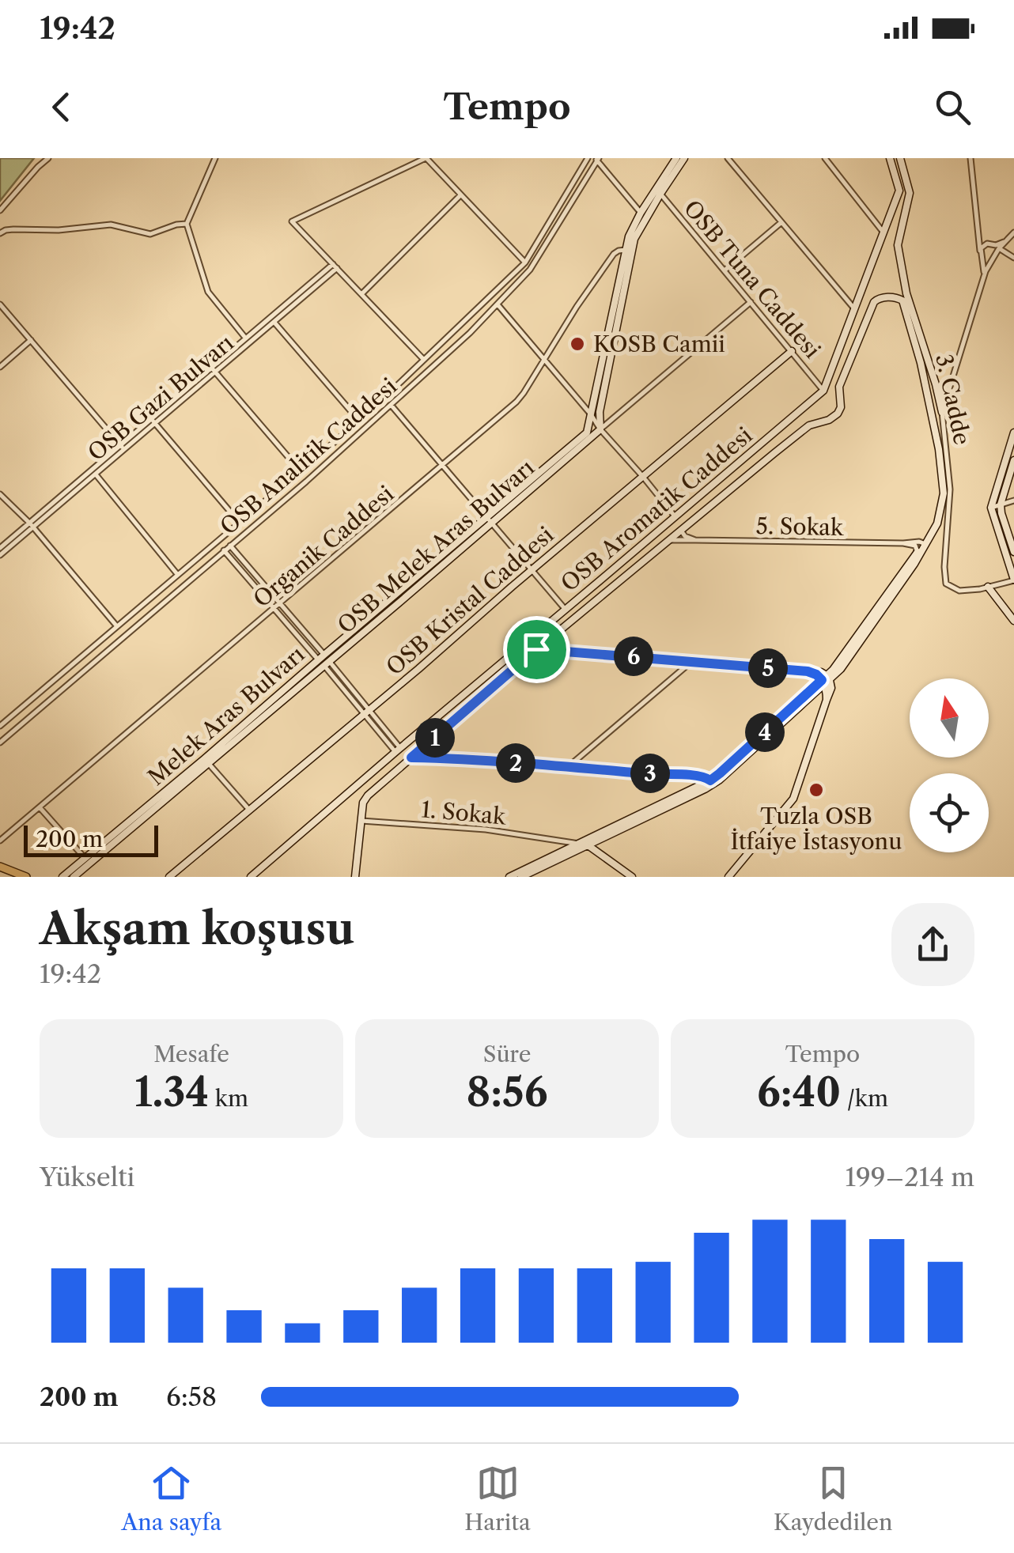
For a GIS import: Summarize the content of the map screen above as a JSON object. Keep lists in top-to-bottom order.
{
  "streets": {
    "street": [
      "OSB Tuna Caddesi",
      "OSB Gazi Bulvarı",
      "3. Cadde",
      "OSB Analitik Caddesi",
      "OSB Aromatik Caddesi",
      "5. Sokak",
      "Organik Caddesi",
      "OSB Melek Aras Bulvarı",
      "OSB Kristal Caddesi",
      "1. Sokak"
    ]
  },
  "crossings": [
    ["OSB Tuna Caddesi", "OSB Aromatik Caddesi"],
    ["OSB Tuna Caddesi", "OSB Kristal Caddesi"]
  ],
  "places": ["KOSB Camii", "Tuzla OSB İtfaiye İstasyonu"],
  "scale_bar": "200 m",
  "north": "top",
  "page": {
    "status": "19:42",
    "header": "Tempo",
    "pins": [
      "6",
      "5",
      "4",
      "1",
      "2",
      "3"
    ],
    "scale": "200 m",
    "heading": ["Akşam koşusu", "19:42"],
    "stats": [
      ["Mesafe", "1.34 km"],
      ["Süre", "8:56"],
      ["Tempo", "6:40 /km"]
    ],
    "chart": ["Yükselti", "199–214 m"],
    "list": [
      {
        "name": "200 m",
        "note": "6:58"
      }
    ],
    "tabs": ["Ana sayfa", "Harita", "Kaydedilen"]
  }
}
